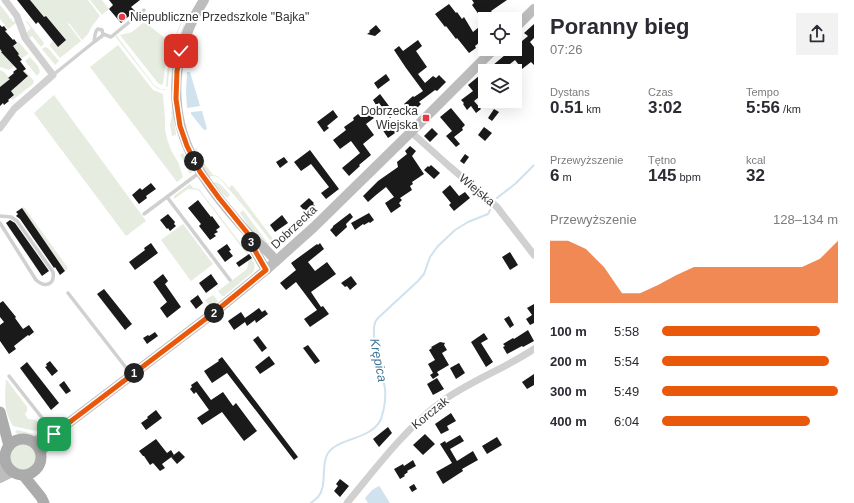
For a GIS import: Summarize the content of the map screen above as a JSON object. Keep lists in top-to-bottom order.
{
  "streets": {
    "street": ["Wiejska", "Dobrzecka", "Korczak"]
  },
  "crossings": [
    ["Wiejska", "Dobrzecka"]
  ],
  "water": ["Krępica"],
  "places": {
    "other": ["Niepubliczne Przedszkole \"Bajka\""],
    "transit": ["Dobrzecka Wiejska"]
  },
  "page": {
    "heading": ["Poranny bieg", "07:26"],
    "stats": [
      ["Dystans", "0.51 km"],
      ["Czas", "3:02"],
      ["Tempo", "5:56 /km"],
      ["Przewyższenie", "6 m"],
      ["Tętno", "145 bpm"],
      ["kcal", "32"]
    ],
    "pins": [
      "4",
      "3",
      "2",
      "1"
    ],
    "chart": ["Przewyższenie", "128–134 m"],
    "list": [
      {
        "name": "100 m",
        "note": "5:58"
      },
      {
        "name": "200 m",
        "note": "5:54"
      },
      {
        "name": "300 m",
        "note": "5:49"
      },
      {
        "name": "400 m",
        "note": "6:04"
      }
    ]
  }
}
